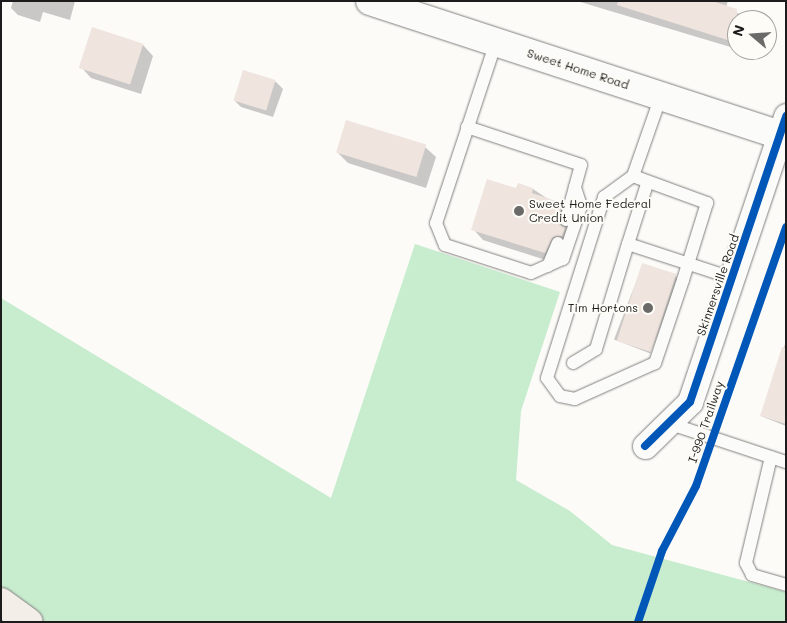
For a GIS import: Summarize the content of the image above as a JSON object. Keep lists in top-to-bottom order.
{
  "streets": {
    "main road": ["Sweet Home Road"],
    "street": ["Skinnersville Road"],
    "cycle path": ["I-990 Trailway"]
  },
  "crossings": [
    ["Sweet Home Road", "Skinnersville Road"]
  ],
  "places": ["Sweet Home Federal Credit Union", "Tim Hortons"],
  "north": "left"
}
